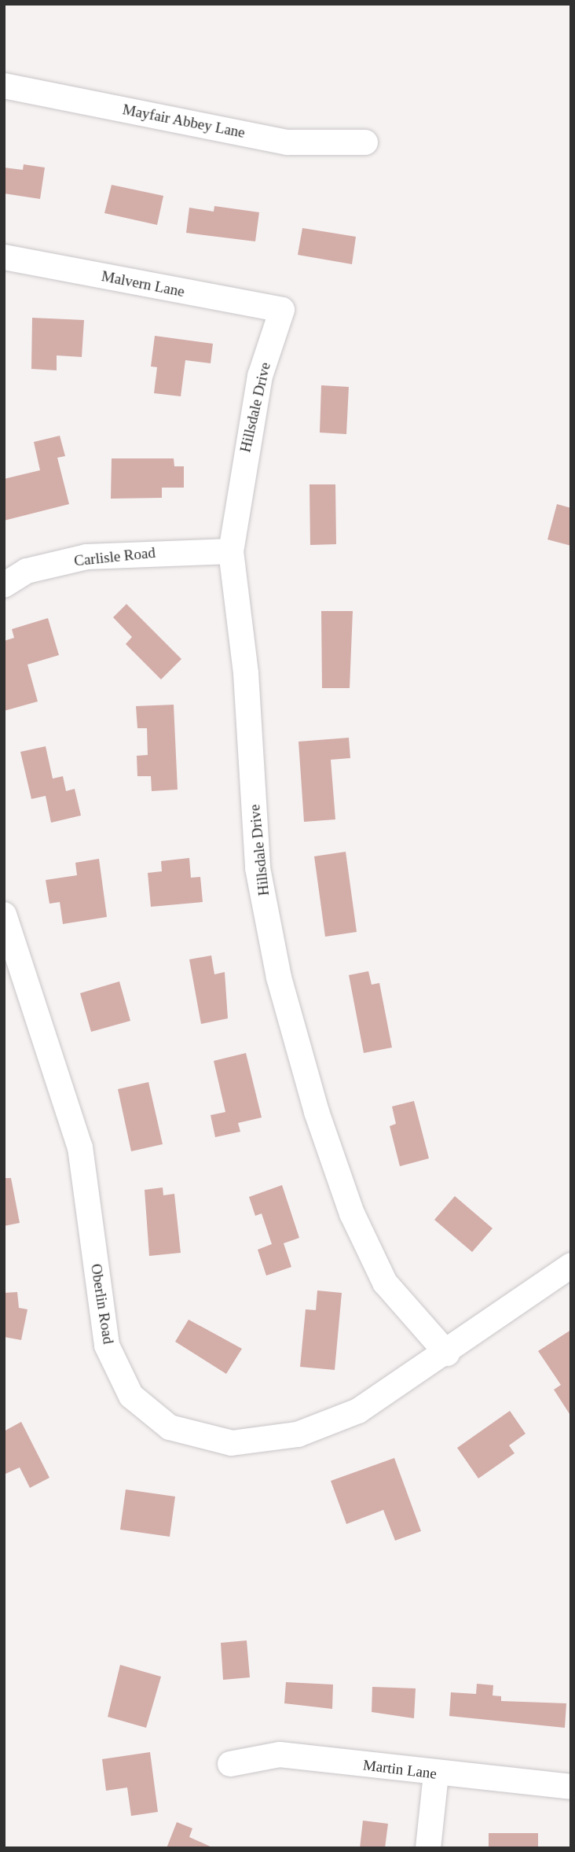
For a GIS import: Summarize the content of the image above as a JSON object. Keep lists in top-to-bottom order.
{
  "streets": {
    "street": [
      "Mayfair Abbey Lane",
      "Malvern Lane",
      "Hillsdale Drive",
      "Carlisle Road",
      "Oberlin Road",
      "Martin Lane"
    ]
  },
  "crossings": [
    ["Malvern Lane", "Hillsdale Drive"],
    ["Hillsdale Drive", "Carlisle Road"],
    ["Hillsdale Drive", "Oberlin Road"]
  ]
}
